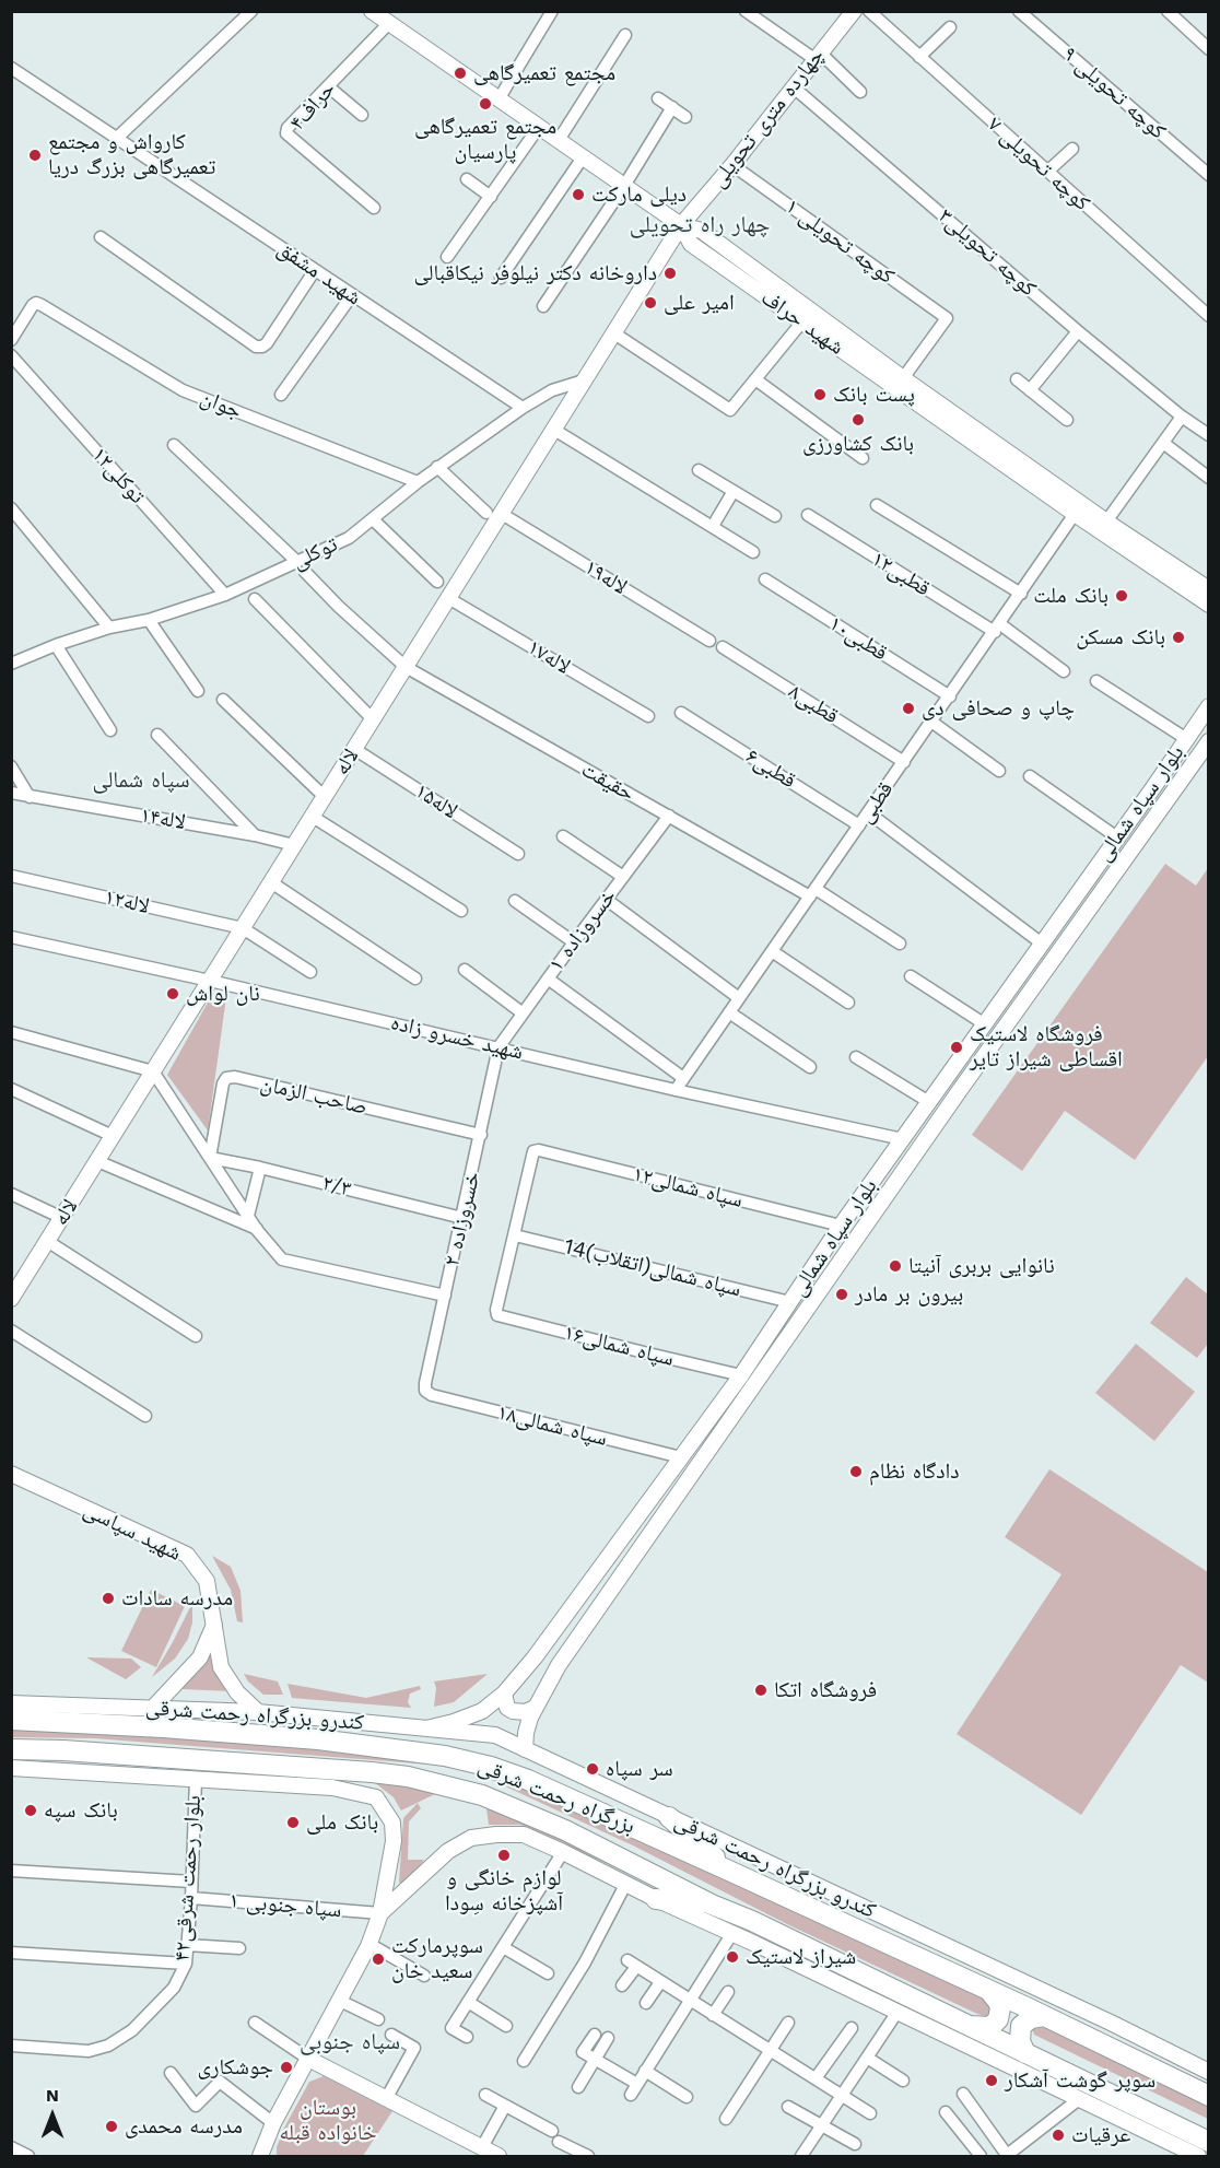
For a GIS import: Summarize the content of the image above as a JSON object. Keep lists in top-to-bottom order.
{
  "streets": {
    "highway": ["بزرگراه رحمت شرقی"],
    "main road": [
      "چهارده متری تحویلی",
      "شهید حراف",
      "لاله",
      "بلوار سپاه شمالی",
      "شهید سپاسی",
      "کندرو بزرگراه رحمت شرقی"
    ],
    "street": [
      "کوچه تحویلی ۹",
      "حراف۴",
      "کوچه تحویلی ۷",
      "کوچه تحویلی ۱",
      "کوچه تحویلی۳",
      "شهید مشفق",
      "جوان",
      "توکلی۱۲",
      "توکلی",
      "قطبی۱۲",
      "لاله۱۹",
      "قطبی۱۰",
      "لاله۱۷",
      "قطبی۸",
      "قطبی۶",
      "حقیقت",
      "لاله۱۵",
      "قطبی",
      "لاله۱۴",
      "لاله۱۲",
      "خسروزاده ۱",
      "شهید خسرو زاده",
      "صاحب الزمان",
      "۲/۳",
      "سپاه شمالی۱۲",
      "خسروزاده ۲",
      "14سپاه شمالی(اتقلاب)",
      "سپاه شمالی۱۶",
      "سپاه شمالی۱۸",
      "بلوار رحمت شرقی۴۲",
      "۱ سپاه جنوبی"
    ]
  },
  "crossings": [
    ["چهارده متری تحویلی", "کوچه تحویلی ۱"],
    ["چهارده متری تحویلی", "کوچه تحویلی۳"],
    ["چهارده متری تحویلی", "لاله"],
    ["شهید مشفق", "توکلی"],
    ["شهید حراف", "قطبی"],
    ["جوان", "توکلی"],
    ["توکلی۱۲", "توکلی"],
    ["توکلی", "لاله۱۹"],
    ["توکلی", "لاله"],
    ["توکلی", "حقیقت"],
    ["قطبی۱۲", "قطبی"],
    ["لاله۱۹", "لاله"],
    ["قطبی۱۰", "قطبی"],
    ["لاله۱۷", "لاله"],
    ["قطبی۸", "قطبی"],
    ["لاله", "حقیقت"],
    ["لاله", "لاله۱۵"],
    ["لاله", "لاله۱۴"],
    ["لاله", "لاله۱۲"],
    ["لاله", "شهید خسرو زاده"],
    ["قطبی۶", "قطبی"],
    ["حقیقت", "قطبی"],
    ["حقیقت", "خسروزاده ۱"],
    ["قطبی", "شهید خسرو زاده"],
    ["بلوار سپاه شمالی", "شهید خسرو زاده"],
    ["بلوار سپاه شمالی", "سپاه شمالی۱۲"],
    ["بلوار سپاه شمالی", "14سپاه شمالی(اتقلاب)"],
    ["بلوار سپاه شمالی", "سپاه شمالی۱۶"],
    ["بلوار سپاه شمالی", "سپاه شمالی۱۸"],
    ["بلوار سپاه شمالی", "کندرو بزرگراه رحمت شرقی"],
    ["خسروزاده ۱", "شهید خسرو زاده"],
    ["خسروزاده ۱", "خسروزاده ۲"],
    ["شهید خسرو زاده", "خسروزاده ۲"],
    ["صاحب الزمان", "۲/۳"],
    ["صاحب الزمان", "خسروزاده ۲"],
    ["۲/۳", "خسروزاده ۲"],
    ["سپاه شمالی۱۲", "14سپاه شمالی(اتقلاب)"],
    ["سپاه شمالی۱۲", "سپاه شمالی۱۶"],
    ["خسروزاده ۲", "سپاه شمالی۱۸"],
    ["14سپاه شمالی(اتقلاب)", "سپاه شمالی۱۶"],
    ["شهید سپاسی", "کندرو بزرگراه رحمت شرقی"],
    ["بلوار رحمت شرقی۴۲", "۱ سپاه جنوبی"]
  ],
  "districts": ["چهار راه تحویلی", "سپاه شمالی", "سپاه جنوبی"],
  "parks": ["بوستان خانواده قبله"],
  "places": [
    "مجتمع تعمیرگاهی",
    "مجتمع تعمیرگاهی پارسیان",
    "کارواش و مجتمع تعمیرگاهی بزرگ دریا",
    "دیلی مارکت",
    "داروخانه دکتر نیلوفر نیکاقبالی",
    "امیر علی",
    "پست بانک",
    "بانک کشاورزی",
    "بانک ملت",
    "بانک مسکن",
    "چاپ و صحافی دی",
    "نان لواش",
    "فروشگاه لاستیک اقساطی شیراز تایر",
    "نانوایی بربری آنیتا",
    "بیرون بر مادر",
    "دادگاه نظام",
    "مدرسه سادات",
    "فروشگاه اتکا",
    "سر سپاه",
    "بانک سپه",
    "بانک ملی",
    "لوازم خانگی و آشپزخانه سِودا",
    "شیراز لاستیک",
    "سوپرمارکت سعید خان",
    "جوشکاری",
    "سوپر گوشت آشکار",
    "مدرسه محمدی",
    "عرقیات"
  ],
  "north": "top"
}
